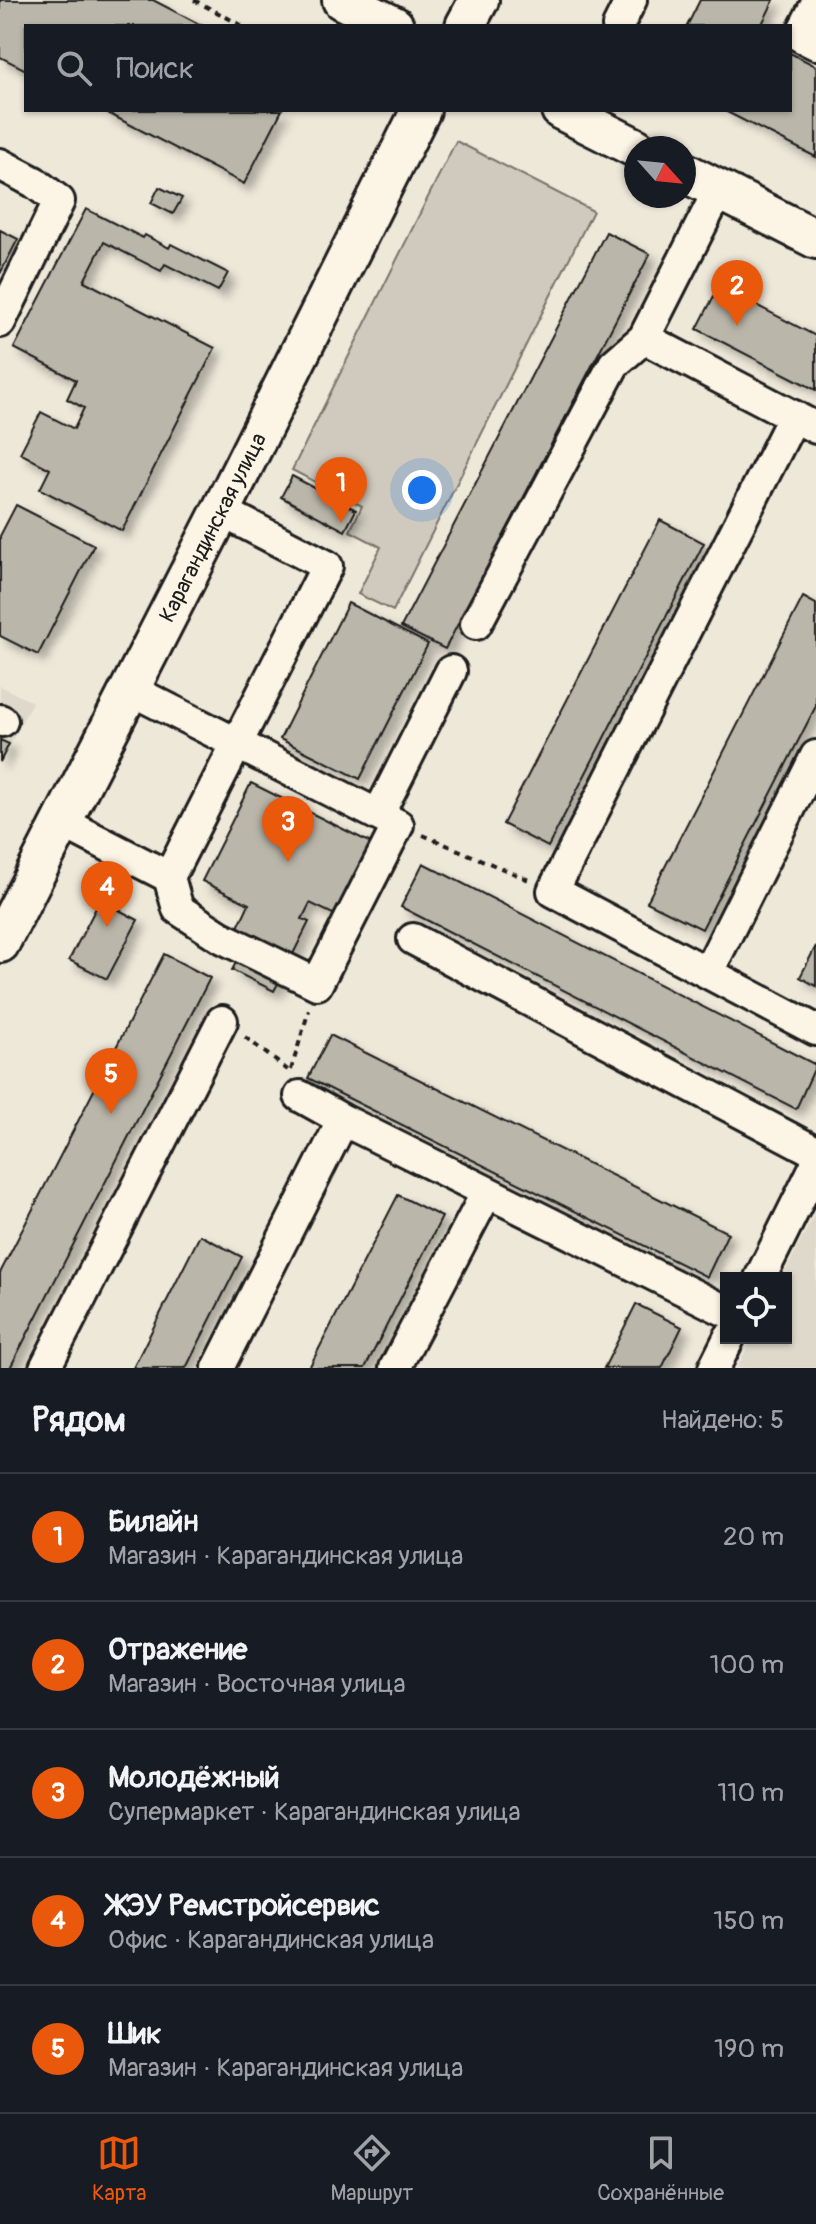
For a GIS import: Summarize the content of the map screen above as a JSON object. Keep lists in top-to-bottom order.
{
  "streets": {
    "main road": ["Карагандинская улица"]
  },
  "north": "bottom right",
  "page": {
    "search": "Поиск",
    "pins": [
      "2",
      "1",
      "3",
      "4",
      "5"
    ],
    "heading": ["Рядом", "Найдено: 5"],
    "list": [
      {
        "mark": "1",
        "name": "Билайн",
        "note": "Магазин · Карагандинская улица",
        "value": "20 m"
      },
      {
        "mark": "2",
        "name": "Отражение",
        "note": "Магазин · Восточная улица",
        "value": "100 m"
      },
      {
        "mark": "3",
        "name": "Молодёжный",
        "note": "Супермаркет · Карагандинская улица",
        "value": "110 m"
      },
      {
        "mark": "4",
        "name": "ЖЭУ Ремстройсервис",
        "note": "Офис · Карагандинская улица",
        "value": "150 m"
      },
      {
        "mark": "5",
        "name": "Шик",
        "note": "Магазин · Карагандинская улица",
        "value": "190 m"
      }
    ],
    "nav": ["Карта", "Маршрут", "Сохранённые"]
  }
}
